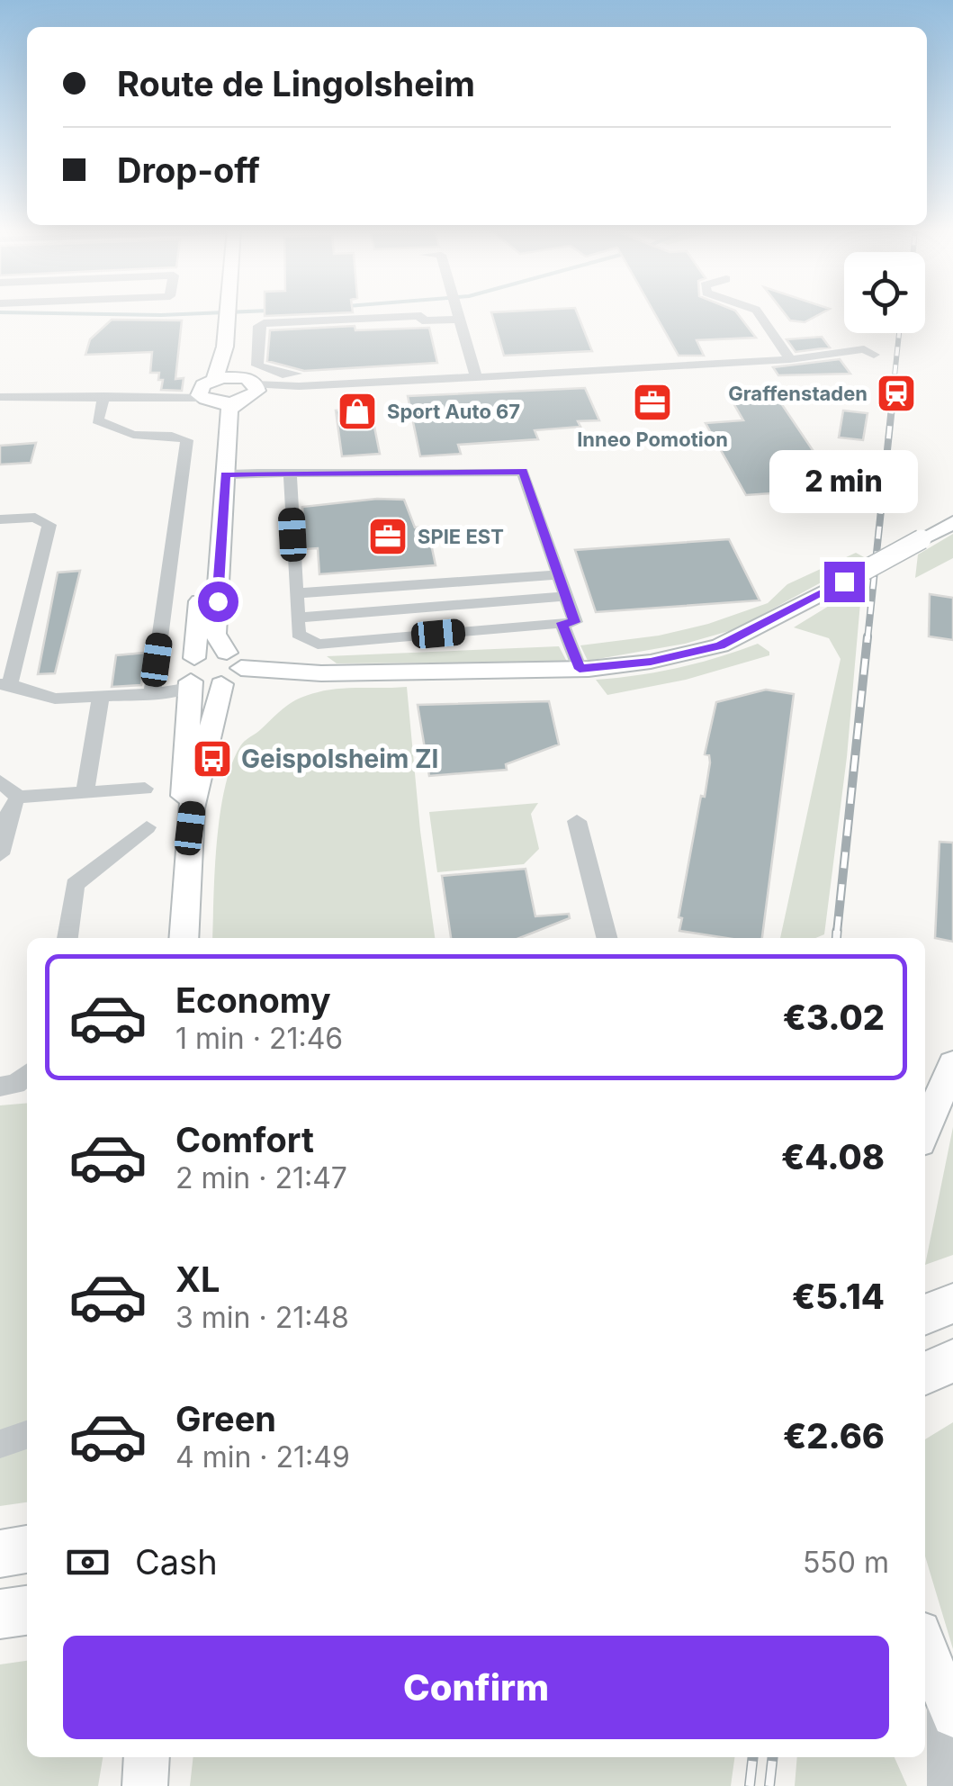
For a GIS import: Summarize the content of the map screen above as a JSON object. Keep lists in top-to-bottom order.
{
  "places": {
    "station": ["Graffenstaden"],
    "office": ["Inneo Pomotion", "SPIE EST"],
    "shop": ["Sport Auto 67"],
    "bus stop": ["Geispolsheim ZI"]
  },
  "page": {
    "banner": ["Route de Lingolsheim", "Drop-off"],
    "bubble": "2 min",
    "list": [
      {
        "name": "Economy",
        "note": "1 min · 21:46",
        "value": "€3.02"
      },
      {
        "name": "Comfort",
        "note": "2 min · 21:47",
        "value": "€4.08"
      },
      {
        "name": "XL",
        "note": "3 min · 21:48",
        "value": "€5.14"
      },
      {
        "name": "Green",
        "note": "4 min · 21:49",
        "value": "€2.66"
      }
    ],
    "pay": ["Cash", "550 m"],
    "buttons": "Confirm"
  }
}
